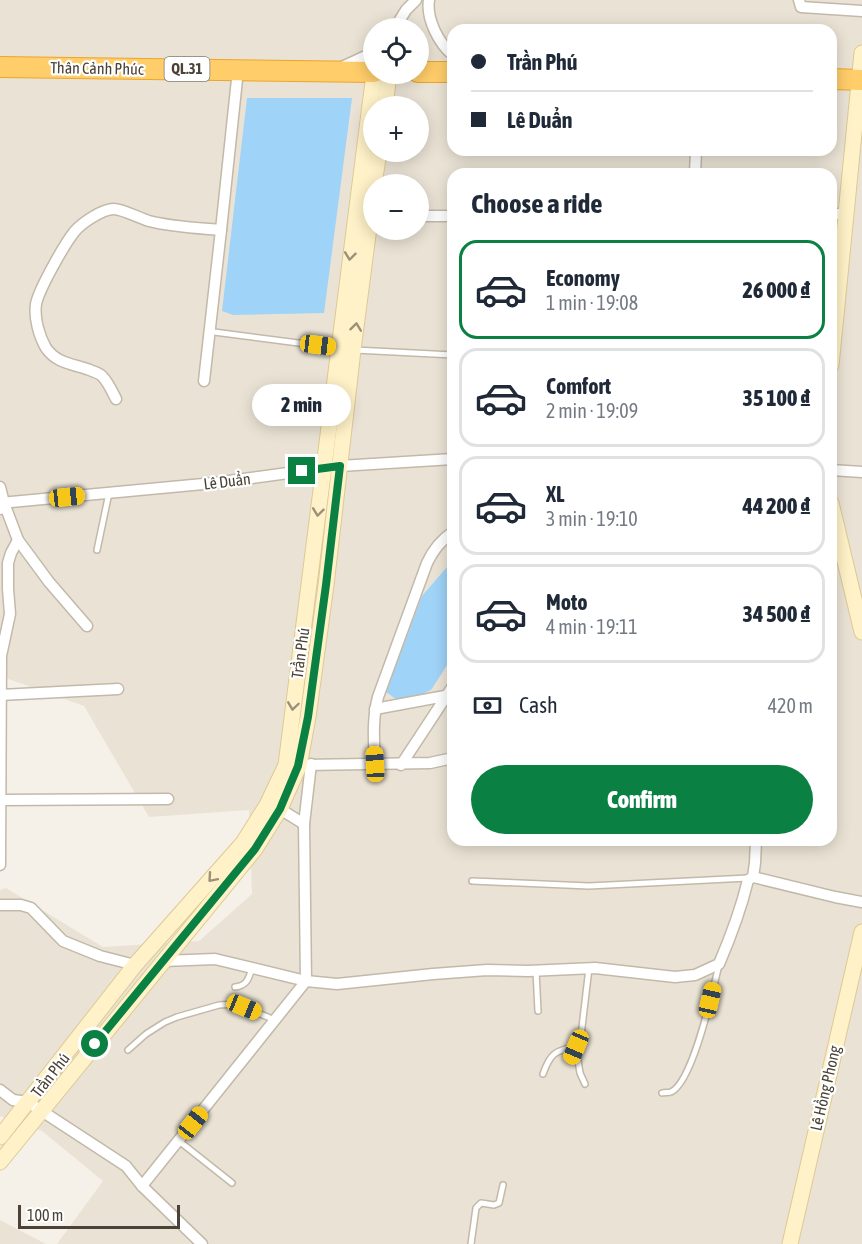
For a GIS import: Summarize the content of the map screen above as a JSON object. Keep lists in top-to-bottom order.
{
  "streets": {
    "highway": ["Thân Cảnh Phúc", "QL.31"],
    "main road": ["Trần Phú", "Lê Hồng Phong"],
    "street": ["Lê Duẩn"]
  },
  "crossings": [
    ["Lê Duẩn", "Trần Phú"]
  ],
  "scale_bar": "100 m",
  "page": {
    "map_buttons": ["+", "−"],
    "banner": ["Trần Phú", "Lê Duẩn"],
    "heading": "Choose a ride",
    "list": [
      {
        "name": "Economy",
        "note": "1 min · 19:08",
        "value": "26 000 ₫"
      },
      {
        "name": "Comfort",
        "note": "2 min · 19:09",
        "value": "35 100 ₫"
      },
      {
        "name": "XL",
        "note": "3 min · 19:10",
        "value": "44 200 ₫"
      },
      {
        "name": "Moto",
        "note": "4 min · 19:11",
        "value": "34 500 ₫"
      }
    ],
    "bubble": "2 min",
    "pay": ["Cash", "420 m"],
    "buttons": "Confirm",
    "scale": "100 m"
  }
}
